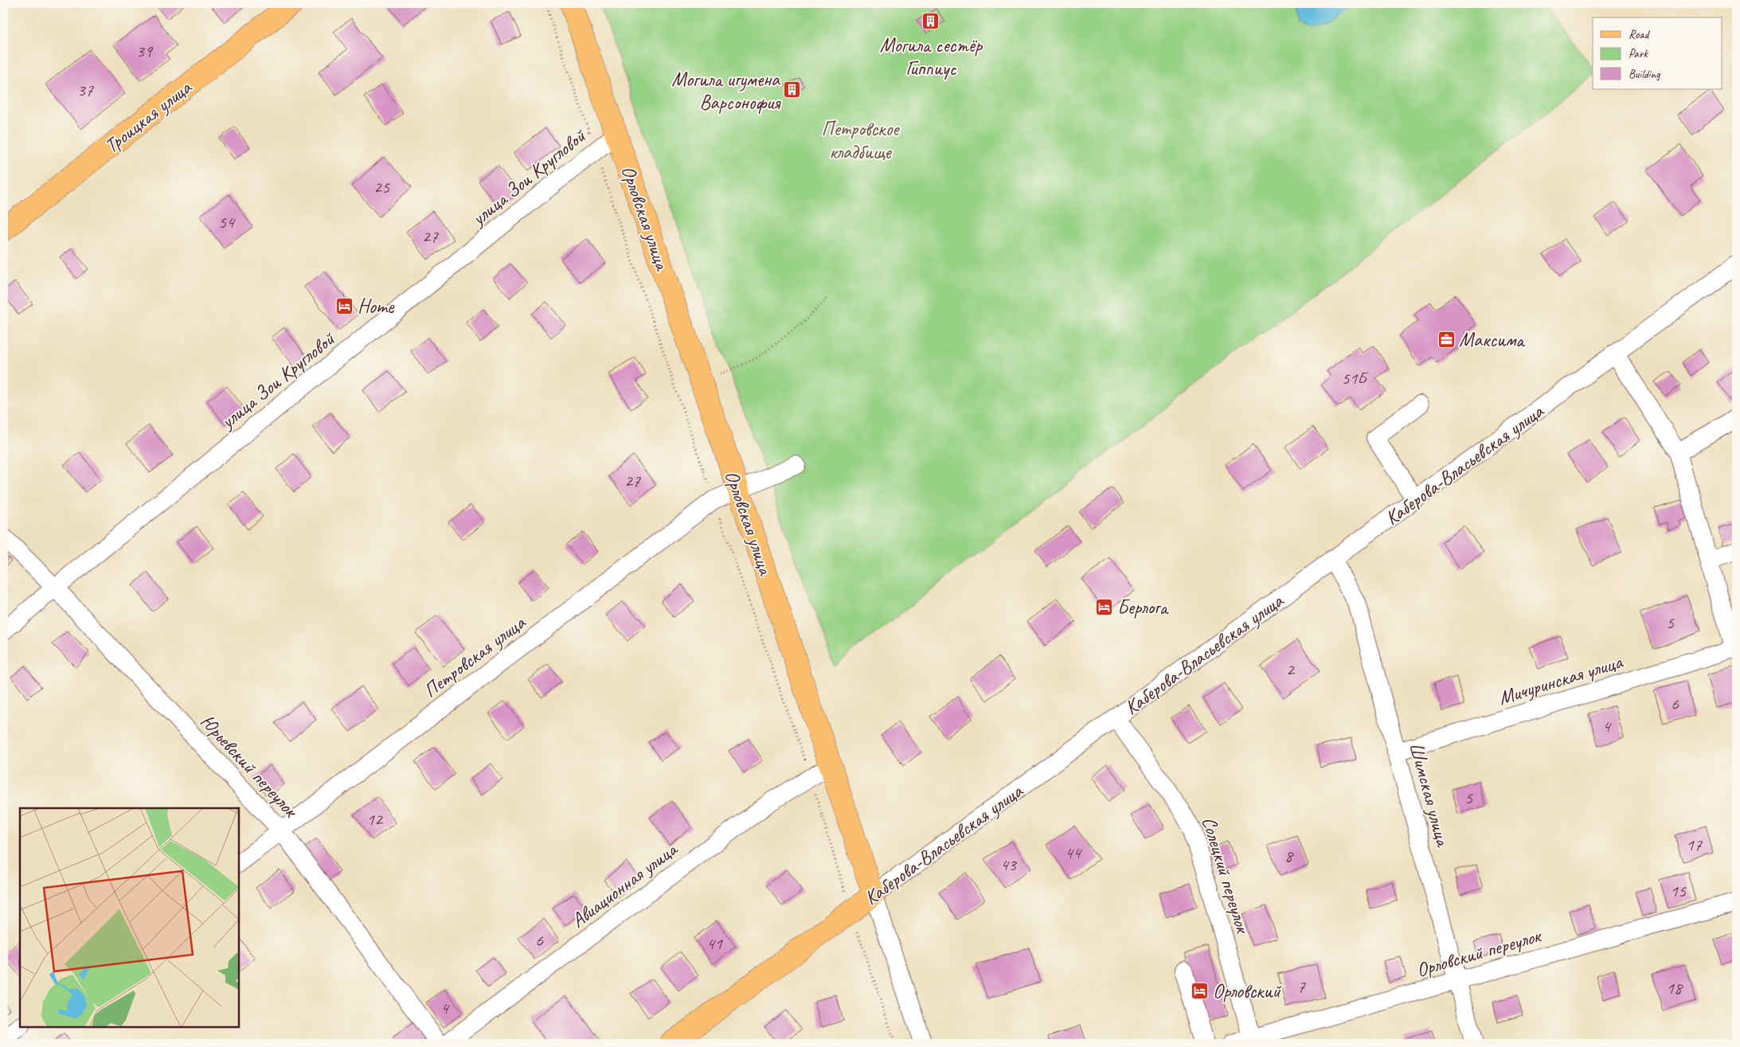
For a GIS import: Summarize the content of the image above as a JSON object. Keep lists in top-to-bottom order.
{
  "streets": {
    "main road": ["Троицкая улица", "Орловская улица", "Каберова-Власьевская улица"],
    "street": [
      "улица Зои Кругловой",
      "Петровская улица",
      "Мичуринская улица",
      "Юрьевский переулок",
      "Шимская улица",
      "Солецкий переулок",
      "Авиационная улица",
      "Орловский переулок"
    ]
  },
  "crossings": [
    ["улица Зои Кругловой", "Орловская улица"],
    ["улица Зои Кругловой", "Юрьевский переулок"],
    ["Орловская улица", "Каберова-Власьевская улица"],
    ["Орловская улица", "Петровская улица"],
    ["Орловская улица", "Авиационная улица"],
    ["Каберова-Власьевская улица", "Шимская улица"],
    ["Каберова-Власьевская улица", "Солецкий переулок"],
    ["Петровская улица", "Юрьевский переулок"],
    ["Мичуринская улица", "Шимская улица"],
    ["Шимская улица", "Орловский переулок"],
    ["Солецкий переулок", "Орловский переулок"]
  ],
  "parks": ["Петровское кладбище"],
  "places": {
    "building": ["Могила сестёр Гиппиус", "Могила игумена Варсонофия"],
    "hotel": ["Home", "Берлога", "Орловский"],
    "office": ["Максима"]
  },
  "house_numbers": [
    "39",
    "37",
    "25",
    "54",
    "27",
    "51Б",
    "27",
    "5",
    "2",
    "6",
    "4",
    "5",
    "12",
    "17",
    "44",
    "8",
    "43",
    "15",
    "6",
    "41",
    "7",
    "18",
    "4"
  ],
  "legend": ["Road", "Park", "Building"]
}
